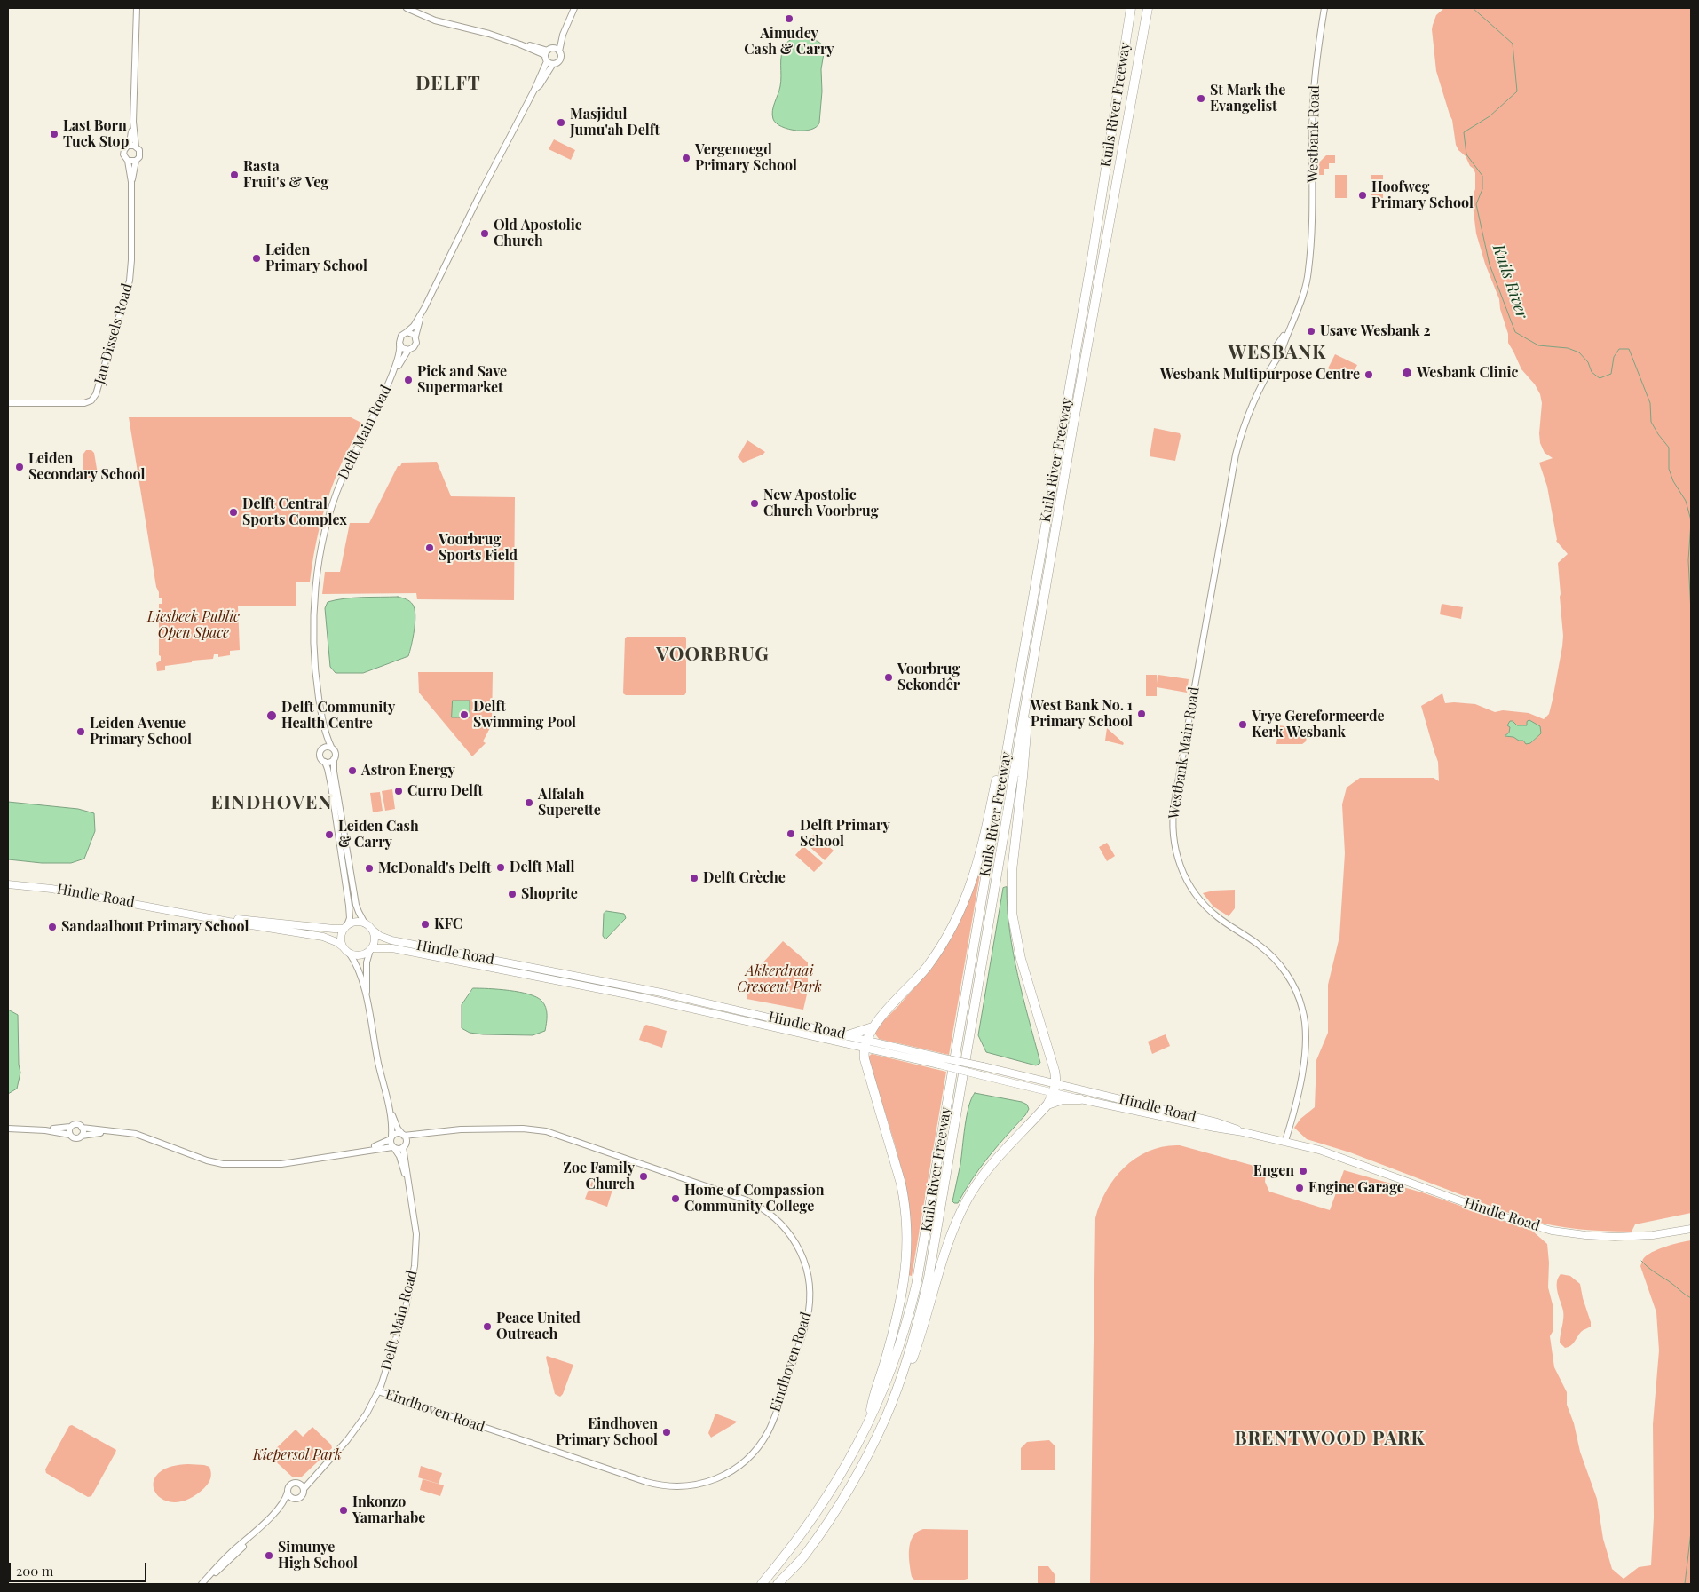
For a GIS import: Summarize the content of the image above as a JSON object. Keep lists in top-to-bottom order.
{
  "streets": {
    "highway": ["Kuils River Freeway"],
    "main road": ["Hindle Road"],
    "street": [
      "Westbank Road",
      "Jan Dissels Road",
      "Delft Main Road",
      "Westbank Main Road",
      "Eindhoven Road"
    ]
  },
  "crossings": [
    ["Delft Main Road", "Eindhoven Road"],
    ["Westbank Main Road", "Hindle Road"]
  ],
  "districts": [
    "DELFT",
    "WESBANK",
    "VOORBRUG",
    "EINDHOVEN",
    "BRENTWOOD PARK"
  ],
  "water": ["Kuils River"],
  "parks": ["Liesbeek Public Open Space", "Akkerdraai Crescent Park", "Kiepersol Park"],
  "places": [
    "Aimudey Cash & Carry",
    "St Mark the Evangelist",
    "Masjidul Jumu'ah Delft",
    "Last Born Tuck Stop",
    "Vergenoegd Primary School",
    "Rasta Fruit's & Veg",
    "Hoofweg Primary School",
    "Old Apostolic Church",
    "Leiden Primary School",
    "Usave Wesbank 2",
    "Wesbank Clinic",
    "Wesbank Multipurpose Centre",
    "Pick and Save Supermarket",
    "Leiden Secondary School",
    "New Apostolic Church Voorbrug",
    "Delft Central Sports Complex",
    "Voorbrug Sports Field",
    "Voorbrug Sekondêr",
    "West Bank No. 1 Primary School",
    "Delft Swimming Pool",
    "Delft Community Health Centre",
    "Vrye Gereformeerde Kerk Wesbank",
    "Leiden Avenue Primary School",
    "Astron Energy",
    "Curro Delft",
    "Alfalah Superette",
    "Delft Primary School",
    "Leiden Cash & Carry",
    "Delft Mall",
    "McDonald's Delft",
    "Delft Crèche",
    "Shoprite",
    "KFC",
    "Sandaalhout Primary School",
    "Engen",
    "Zoe Family Church",
    "Engine Garage",
    "Home of Compassion Community College",
    "Peace United Outreach",
    "Eindhoven Primary School",
    "Inkonzo Yamarhabe",
    "Simunye High School"
  ],
  "scale_bar": "200 m"
}
